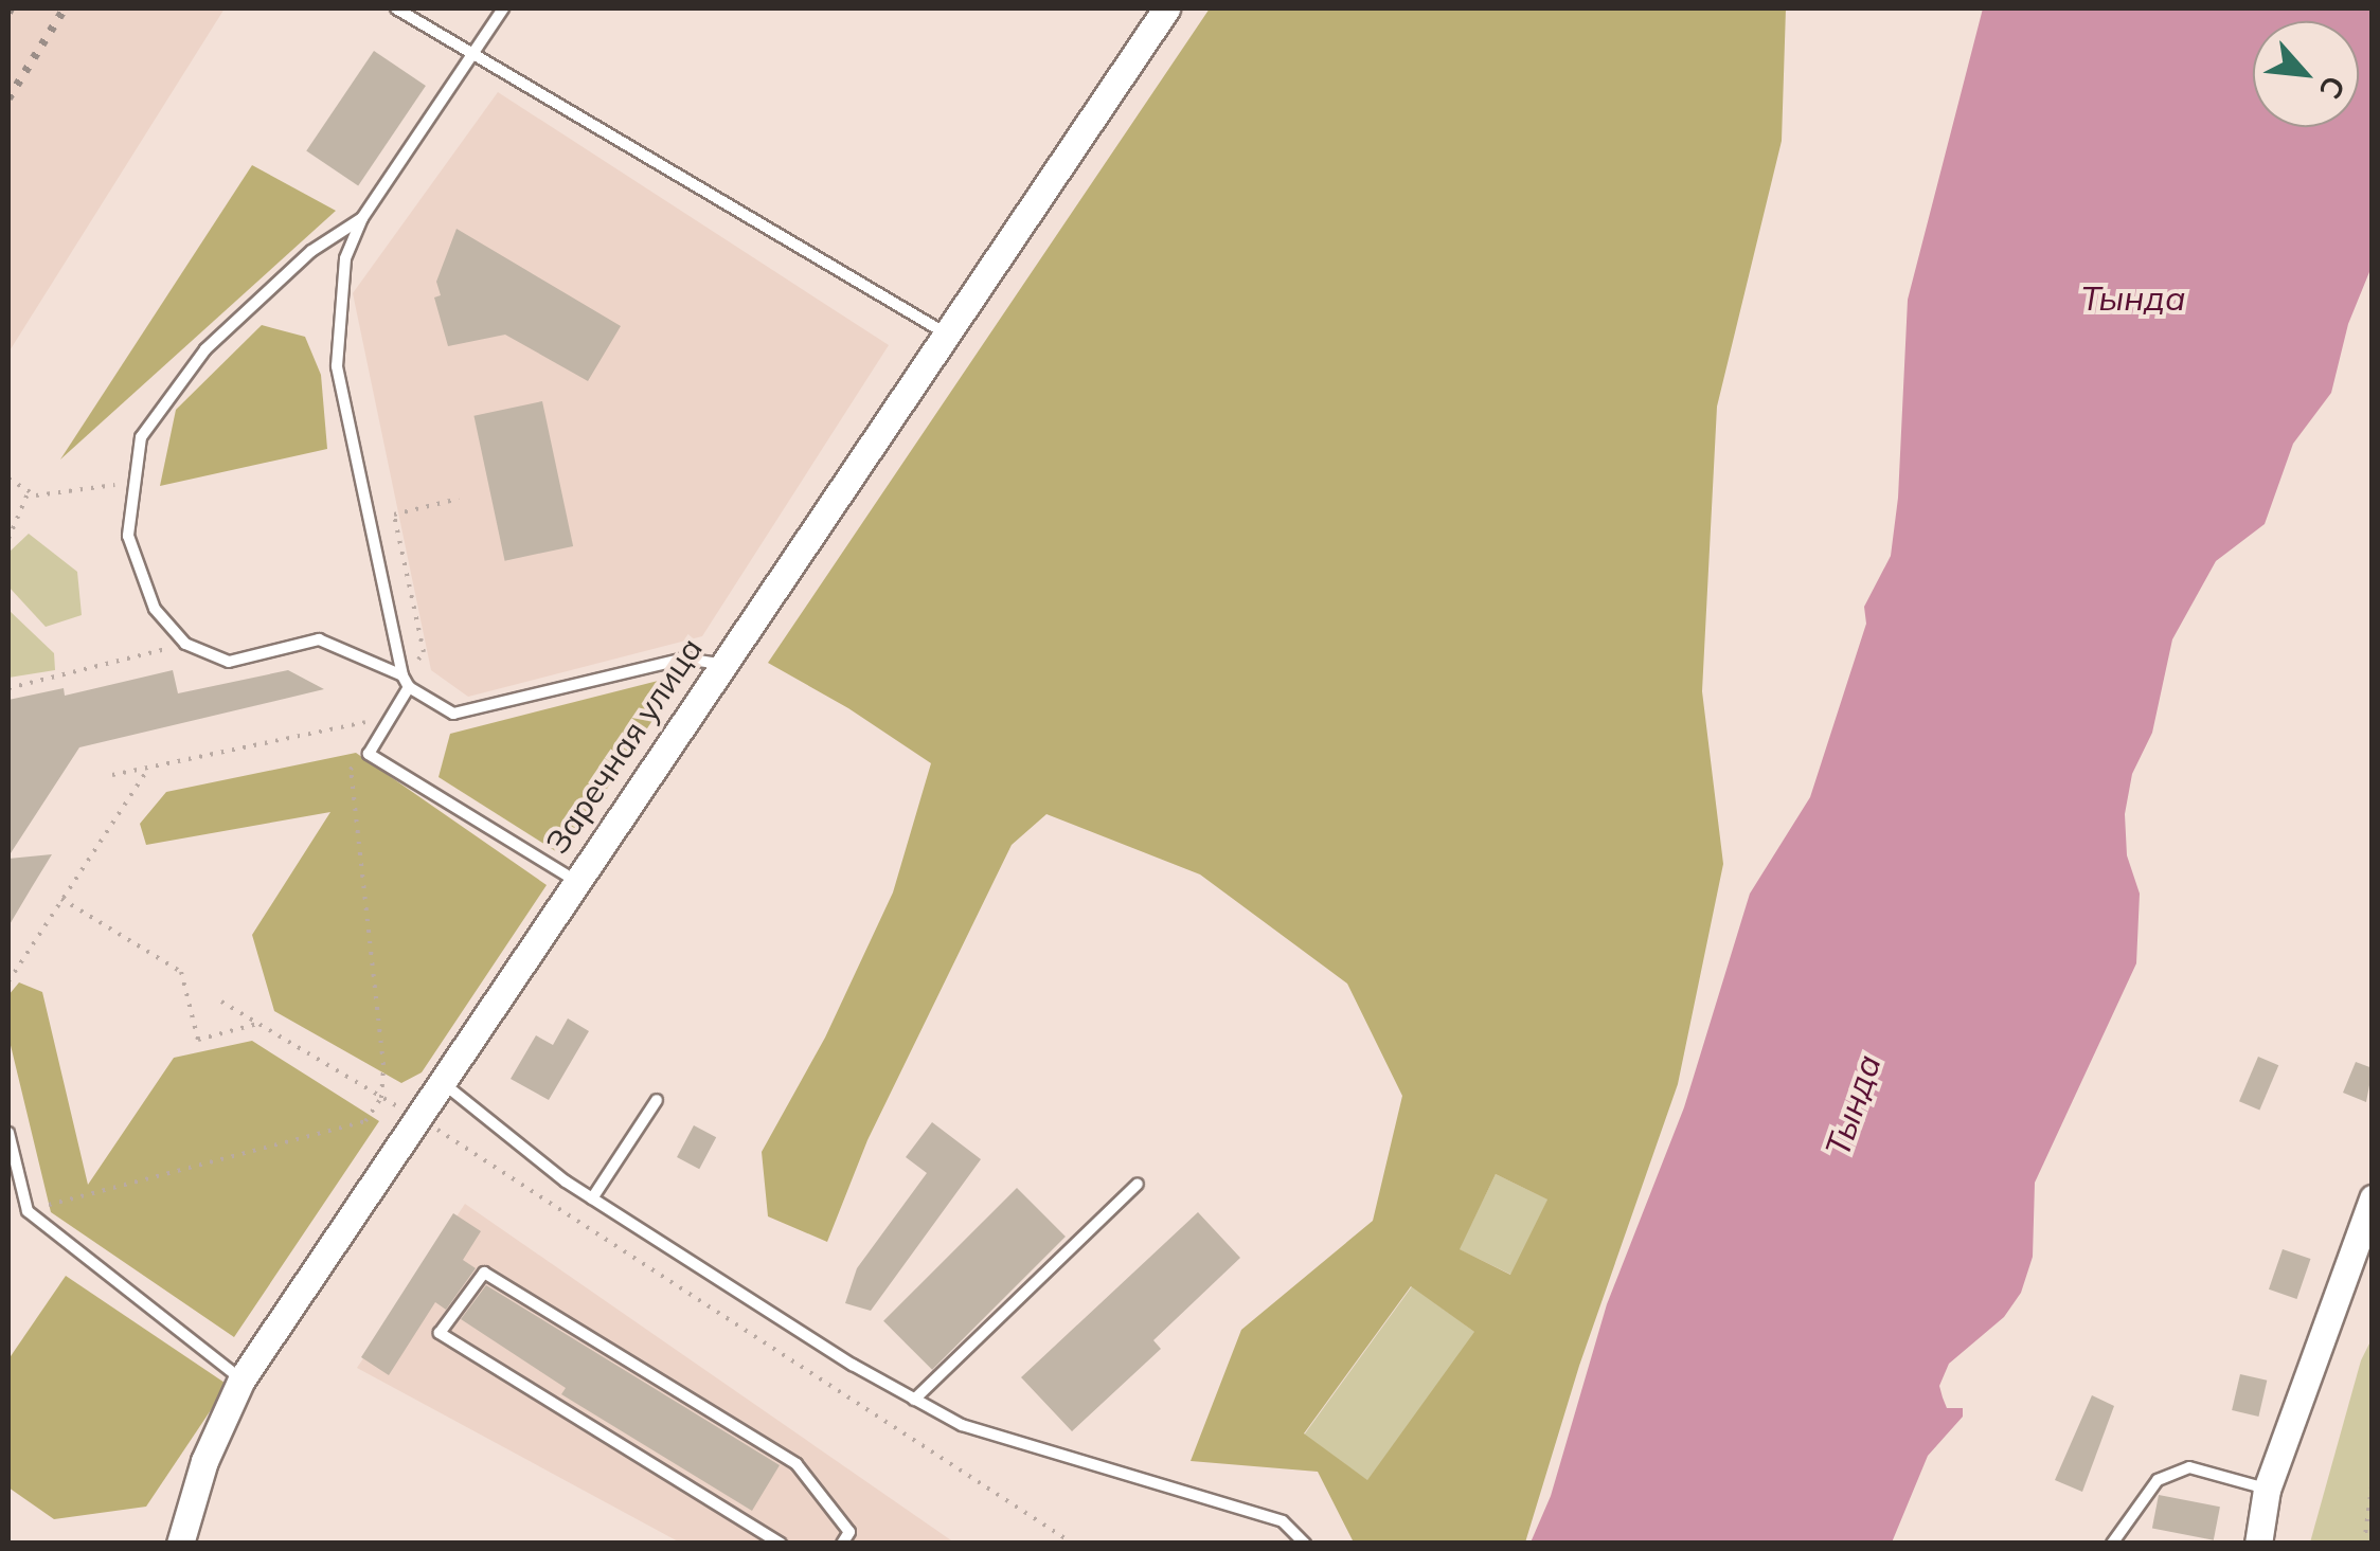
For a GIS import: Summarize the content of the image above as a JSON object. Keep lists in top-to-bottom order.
{
  "streets": {
    "street": ["Заречная улица"]
  },
  "water": ["Тында"],
  "north": "bottom right"
}
